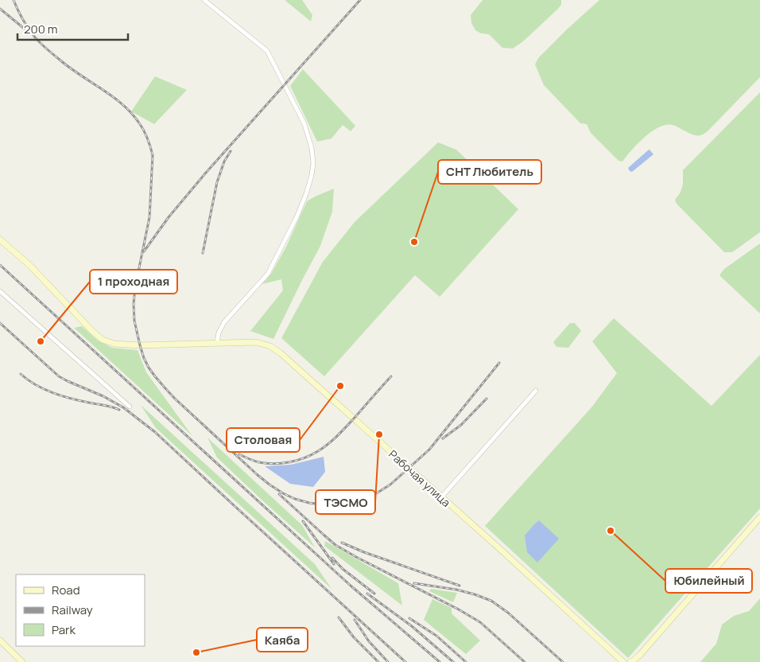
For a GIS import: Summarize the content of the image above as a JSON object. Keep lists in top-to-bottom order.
{
  "streets": {
    "street": ["Рабочая улица"]
  },
  "places": [
    "СНТ Любитель",
    "1 проходная",
    "Столовая",
    "ТЭСМО",
    "Юбилейный",
    "Каяба"
  ],
  "legend": ["Road", "Railway", "Park"],
  "scale_bar": "200 m"
}
